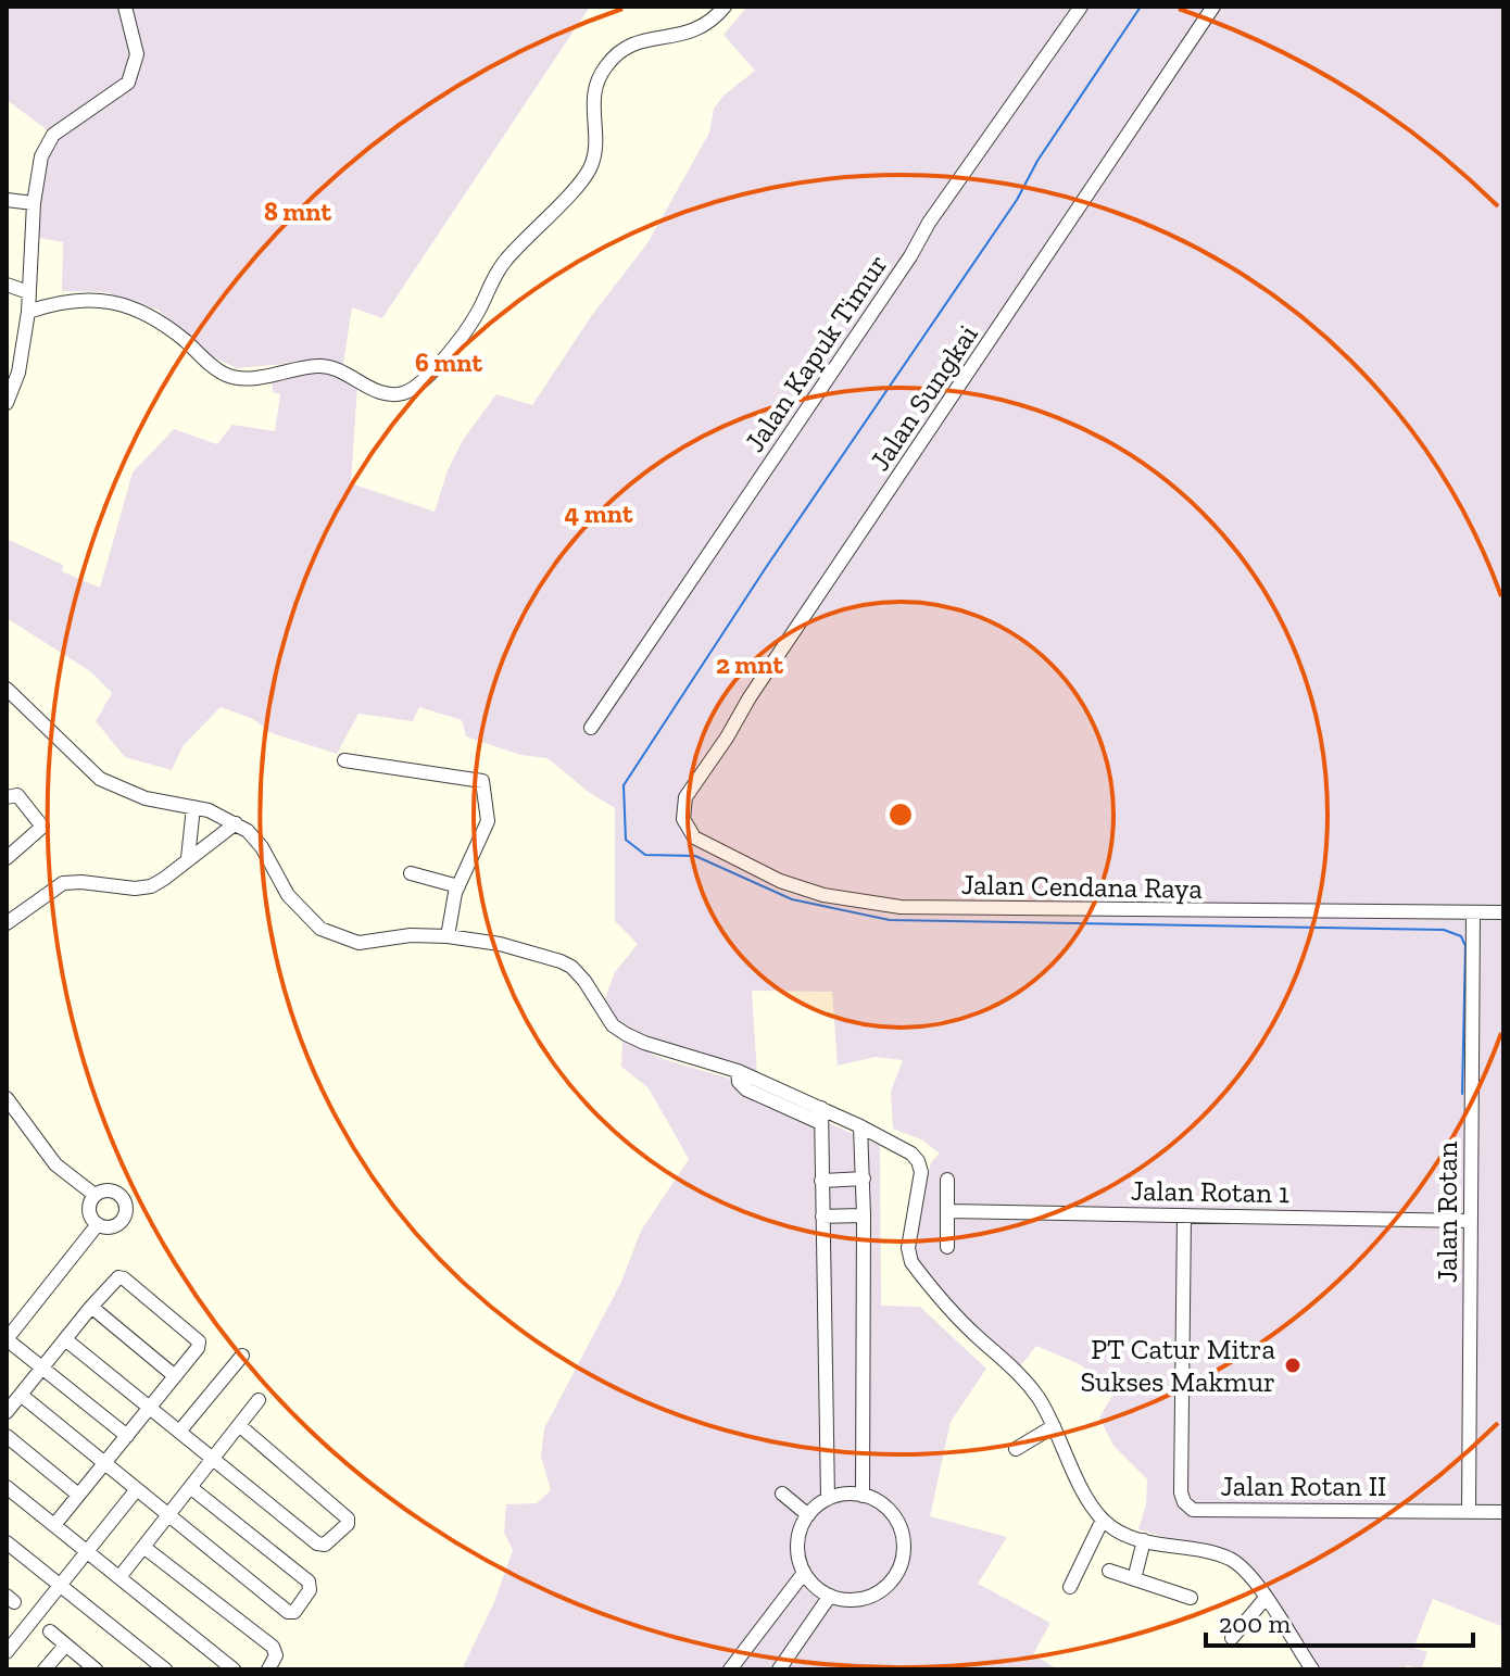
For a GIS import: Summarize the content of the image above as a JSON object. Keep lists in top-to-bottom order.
{
  "streets": {
    "street": [
      "Jalan Kapuk Timur",
      "Jalan Sungkai",
      "Jalan Cendana Raya",
      "Jalan Rotan 1",
      "Jalan Rotan",
      "Jalan Rotan II"
    ]
  },
  "crossings": [
    ["Jalan Sungkai", "Jalan Cendana Raya"],
    ["Jalan Cendana Raya", "Jalan Rotan"],
    ["Jalan Rotan 1", "Jalan Rotan"],
    ["Jalan Rotan 1", "Jalan Rotan II"],
    ["Jalan Rotan", "Jalan Rotan II"]
  ],
  "places": ["PT Catur Mitra Sukses Makmur"],
  "scale_bar": "200 m",
  "rings": [
    "8 mnt",
    "6 mnt",
    "4 mnt",
    "2 mnt"
  ]
}
